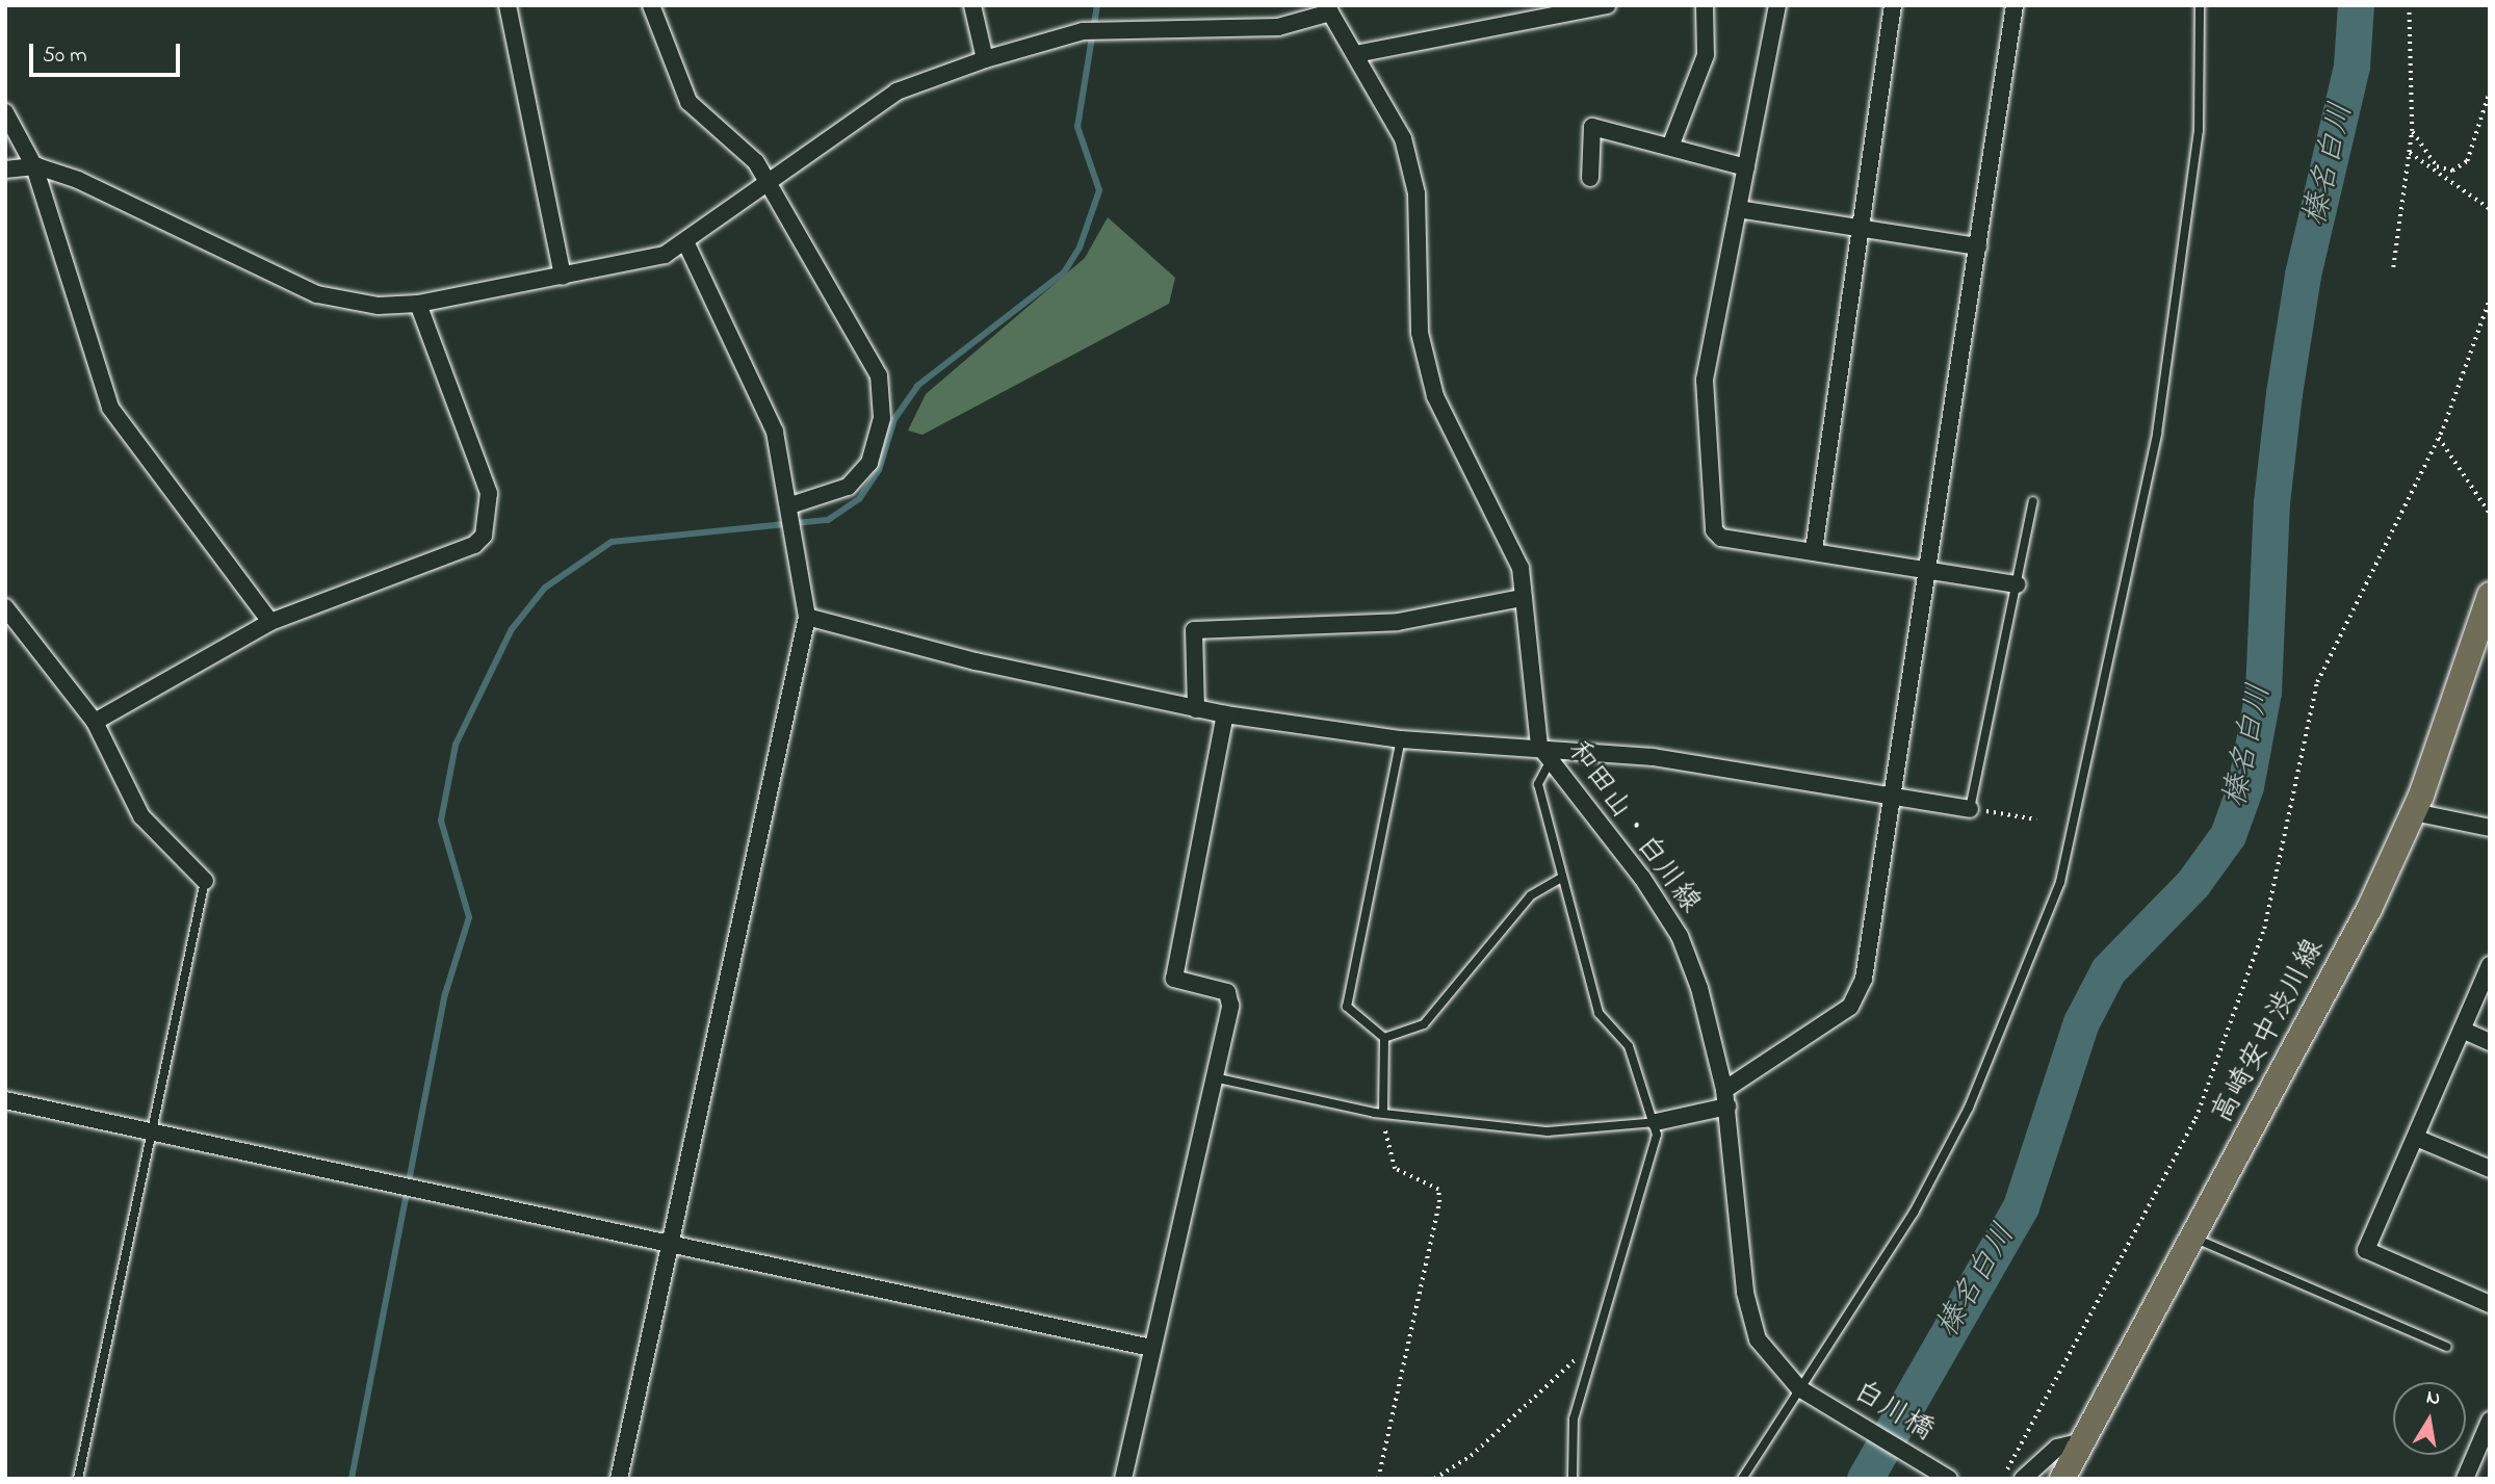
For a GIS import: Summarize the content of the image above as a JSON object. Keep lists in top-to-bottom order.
{
  "streets": {
    "main road": ["高崎安中渋川線"],
    "street": ["和田山・白川線", "白川橋"]
  },
  "crossings": [
    ["和田山・白川線", "白川橋"]
  ],
  "water": ["榛名白川"],
  "scale_bar": "50 m",
  "north": "top"
}
